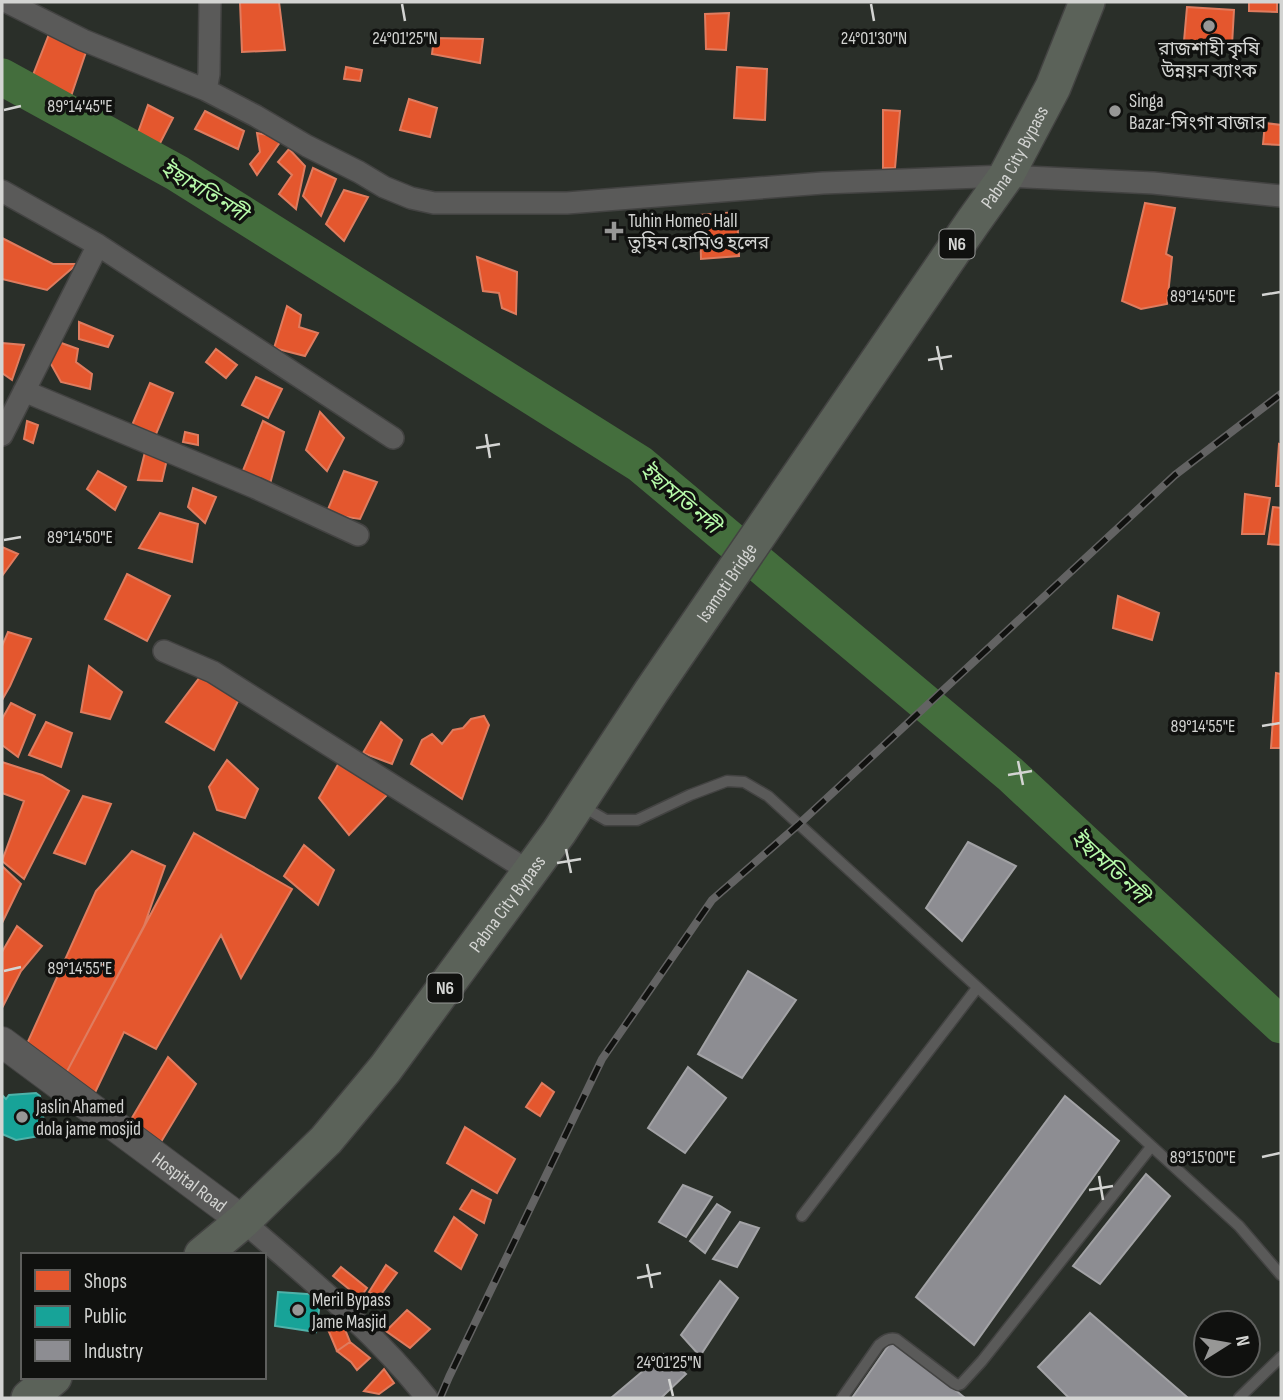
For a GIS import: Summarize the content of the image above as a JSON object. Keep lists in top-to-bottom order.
{
  "streets": {
    "highway": ["Pabna City Bypass", "N6", "Isamoti Bridge"],
    "main road": ["Hospital Road"]
  },
  "crossings": [
    ["Pabna City Bypass", "Isamoti Bridge"],
    ["Pabna City Bypass", "Hospital Road"]
  ],
  "water": ["ইছামতি নদী"],
  "places": {
    "other": [
      "রাজশাহী কৃষি উন্নয়ন ব্যাংক",
      "Singa Bazar-সিংগা বাজার",
      "Jaslin Ahamed dola jame mosjid",
      "Meril Bypass Jame Masjid"
    ],
    "health": ["Tuhin Homeo Hall তুহিন হোমিও হলের"]
  },
  "legend": ["Shops", "Public", "Industry"],
  "north": "right",
  "coordinates": [
    "24°01'25\"N",
    "24°01'30\"N",
    "89°14'45\"E",
    "89°14'50\"E",
    "89°14'55\"E",
    "89°15'00\"E"
  ]
}
